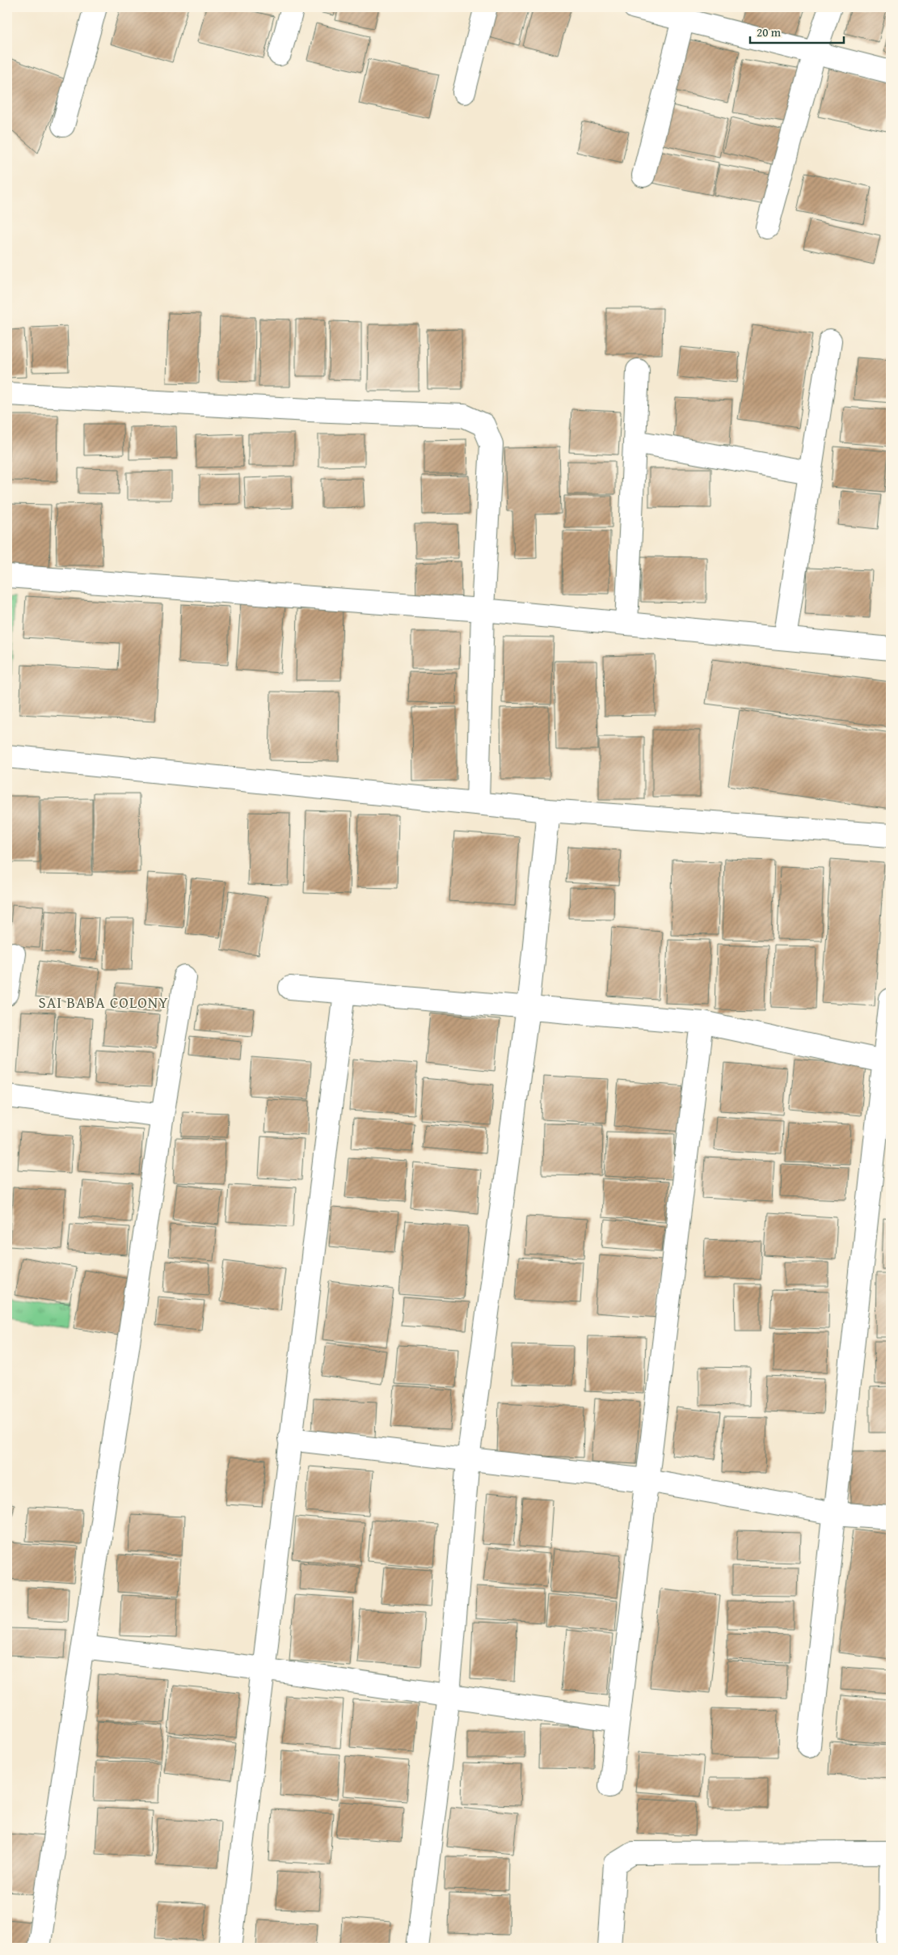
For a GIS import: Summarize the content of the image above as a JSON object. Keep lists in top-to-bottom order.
{
  "districts": ["SAI BABA COLONY"],
  "scale_bar": "20 m"
}
